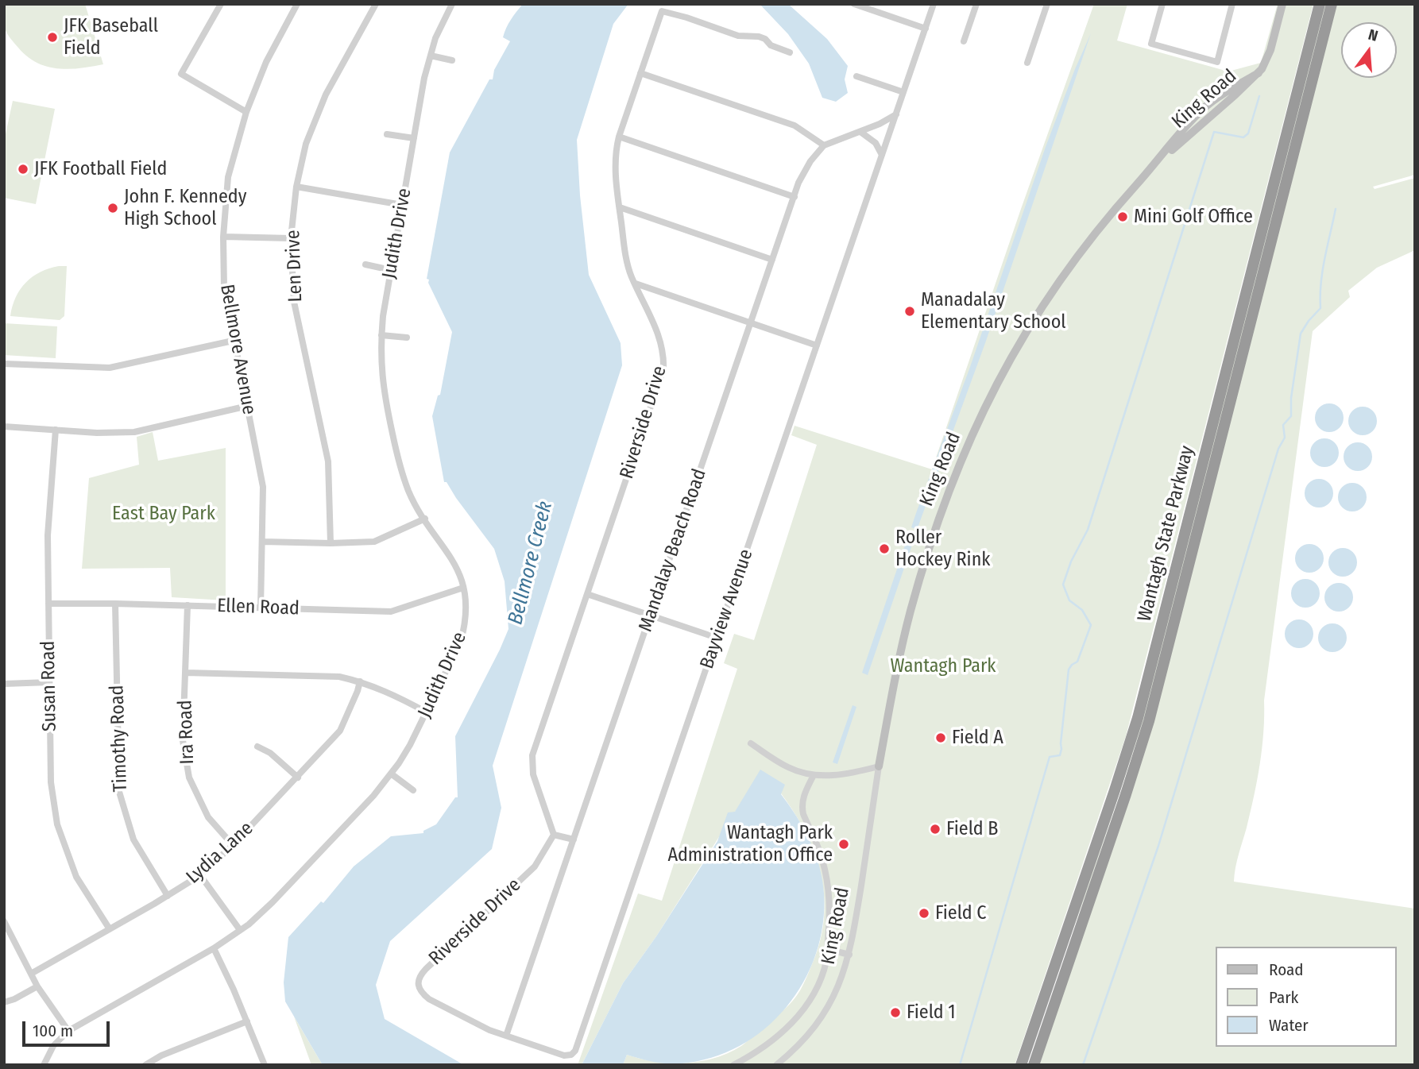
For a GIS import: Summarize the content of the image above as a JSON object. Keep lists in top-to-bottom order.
{
  "streets": {
    "highway": ["Wantagh State Parkway"],
    "street": [
      "King Road",
      "Judith Drive",
      "Len Drive",
      "Bellmore Avenue",
      "Riverside Drive",
      "Mandalay Beach Road",
      "Ellen Road",
      "Bayview Avenue",
      "Susan Road",
      "Ira Road",
      "Timothy Road",
      "Lydia Lane"
    ]
  },
  "crossings": [
    ["Judith Drive", "Ellen Road"],
    ["Bellmore Avenue", "Ellen Road"],
    ["Riverside Drive", "Mandalay Beach Road"],
    ["Riverside Drive", "Bayview Avenue"],
    ["Ellen Road", "Susan Road"],
    ["Ellen Road", "Ira Road"],
    ["Ellen Road", "Timothy Road"],
    ["Susan Road", "Lydia Lane"],
    ["Ira Road", "Lydia Lane"],
    ["Timothy Road", "Lydia Lane"]
  ],
  "water": ["Bellmore Creek"],
  "parks": ["East Bay Park", "Wantagh Park"],
  "places": [
    "JFK Baseball Field",
    "JFK Football Field",
    "John F. Kennedy High School",
    "Mini Golf Office",
    "Manadalay Elementary School",
    "Roller Hockey Rink",
    "Field A",
    "Field B",
    "Wantagh Park Administration Office",
    "Field C",
    "Field 1"
  ],
  "legend": ["Road", "Park", "Water"],
  "scale_bar": "100 m",
  "north": "top"
}
